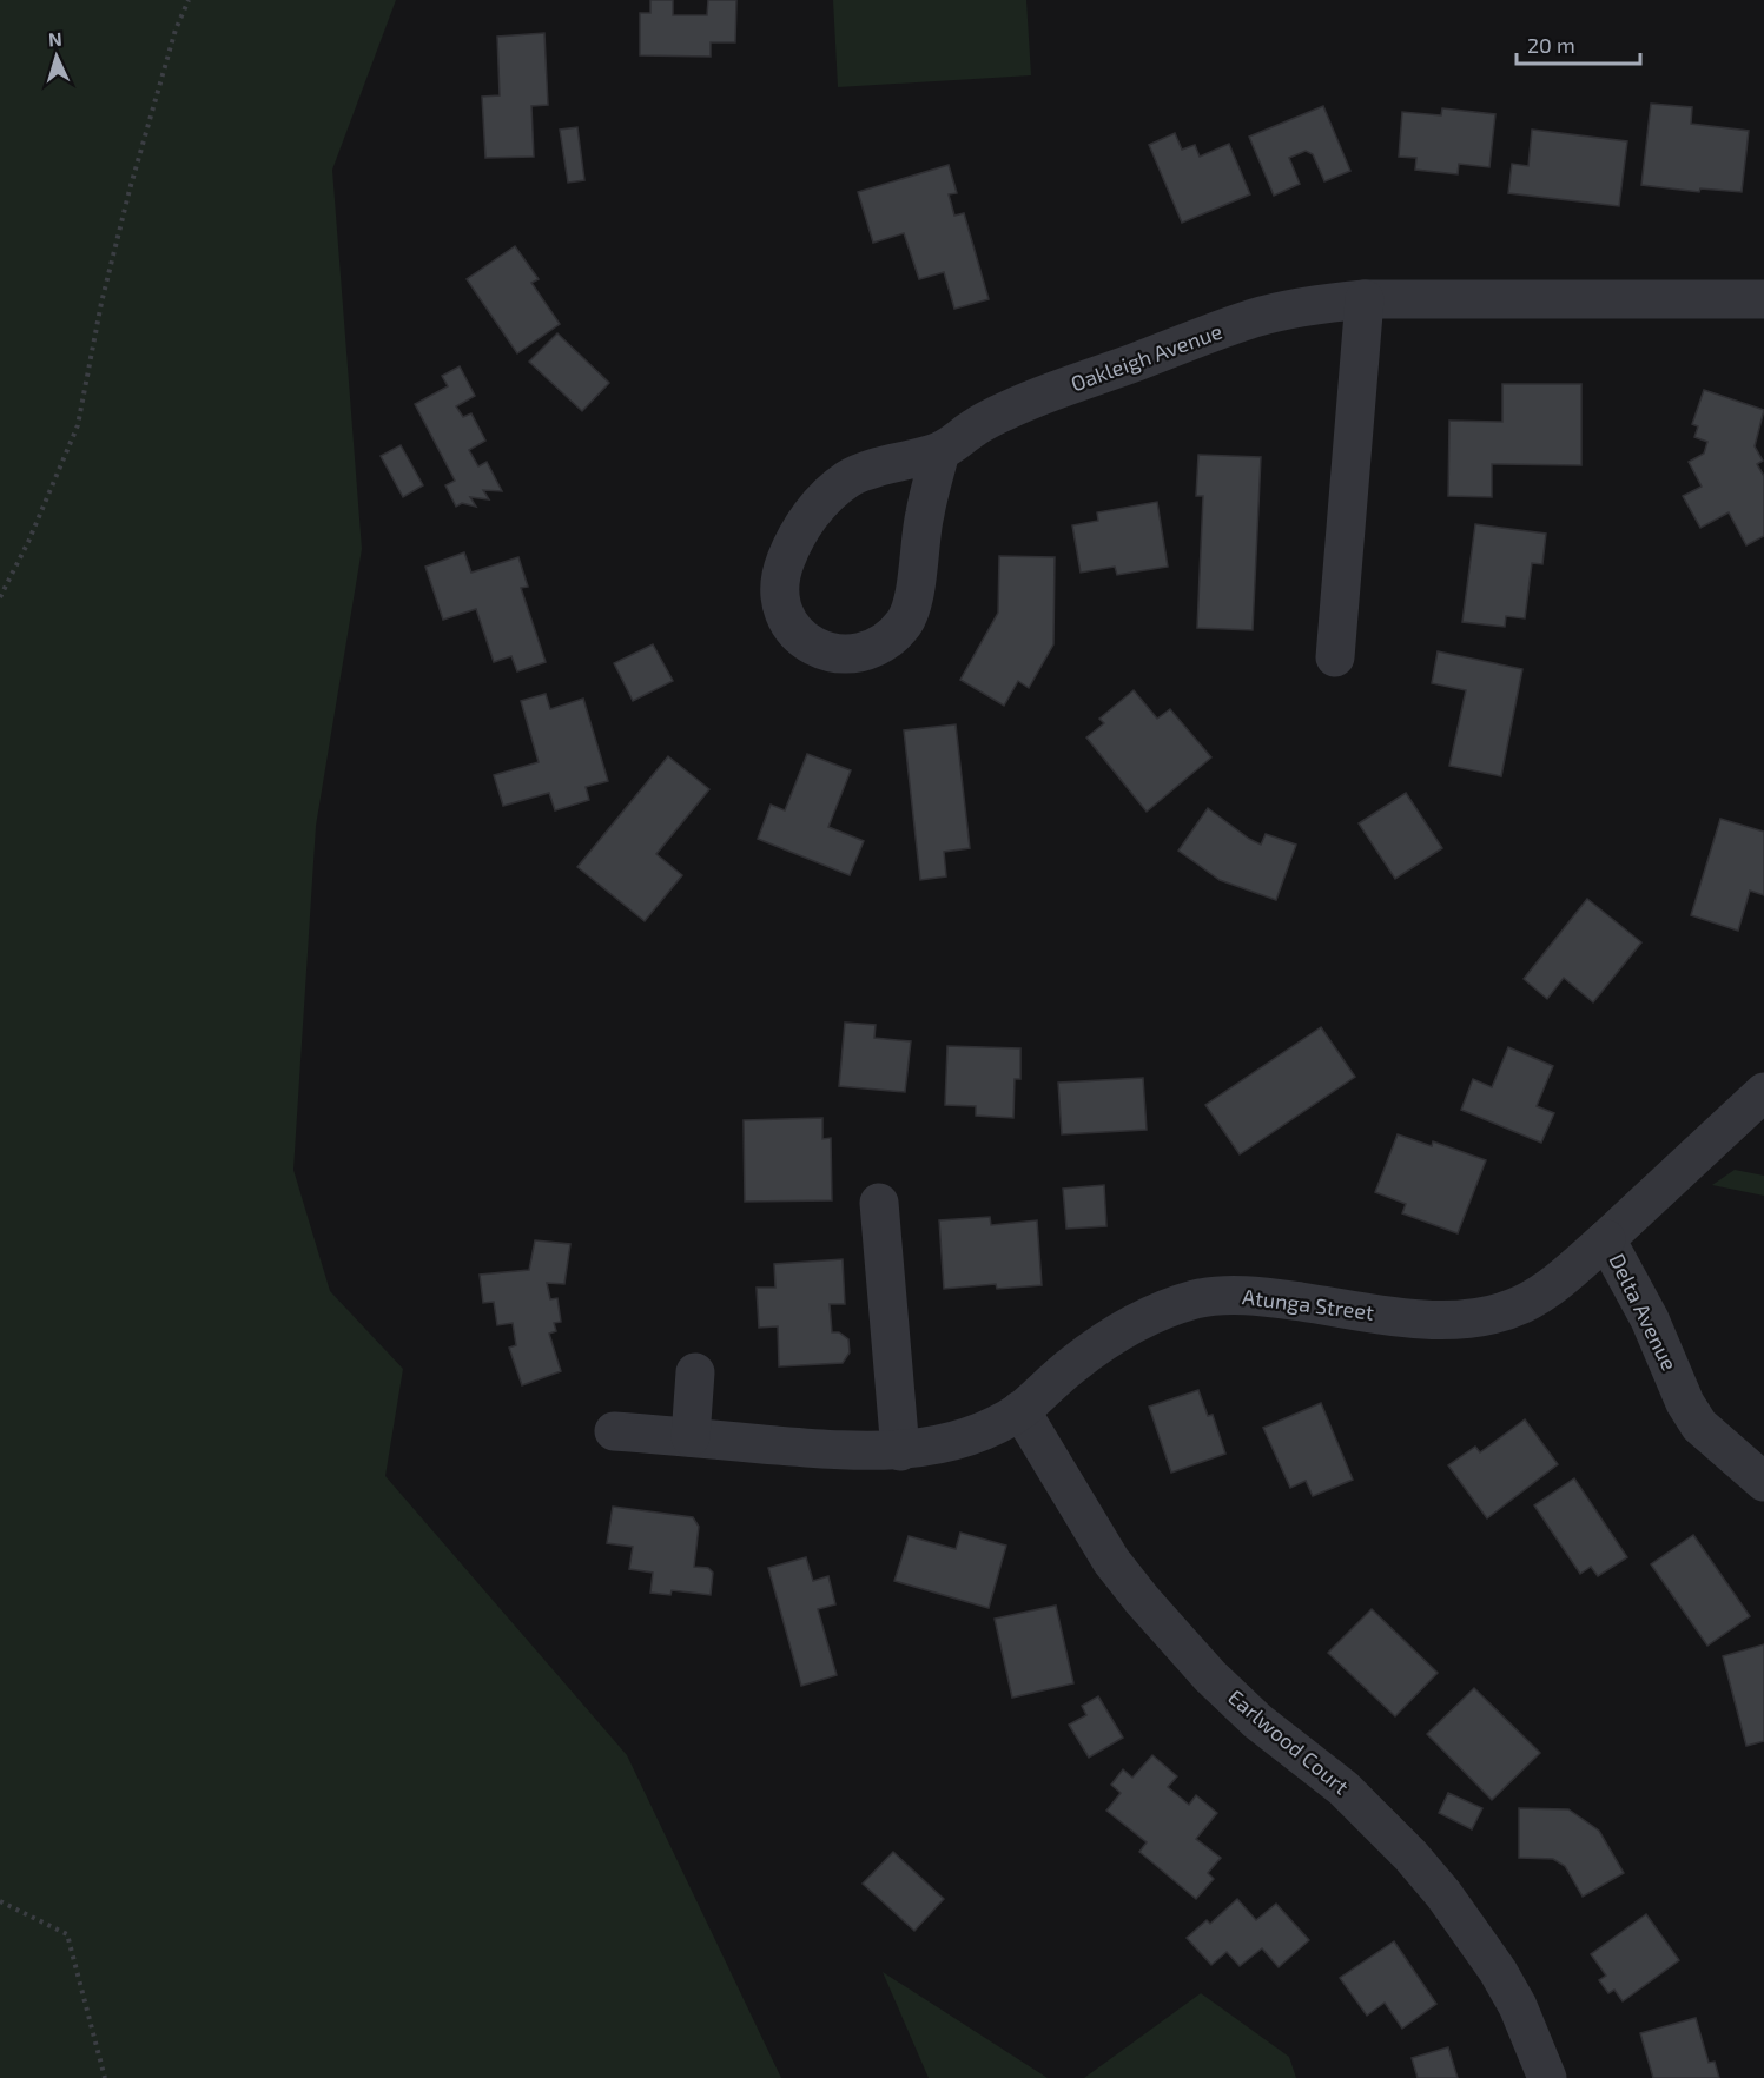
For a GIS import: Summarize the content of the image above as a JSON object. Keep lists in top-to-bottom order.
{
  "streets": {
    "street": [
      "Oakleigh Avenue",
      "Atunga Street",
      "Delta Avenue",
      "Earlwood Court"
    ]
  },
  "crossings": [
    ["Atunga Street", "Delta Avenue"],
    ["Atunga Street", "Earlwood Court"]
  ],
  "scale_bar": "20 m",
  "north": "top"
}
